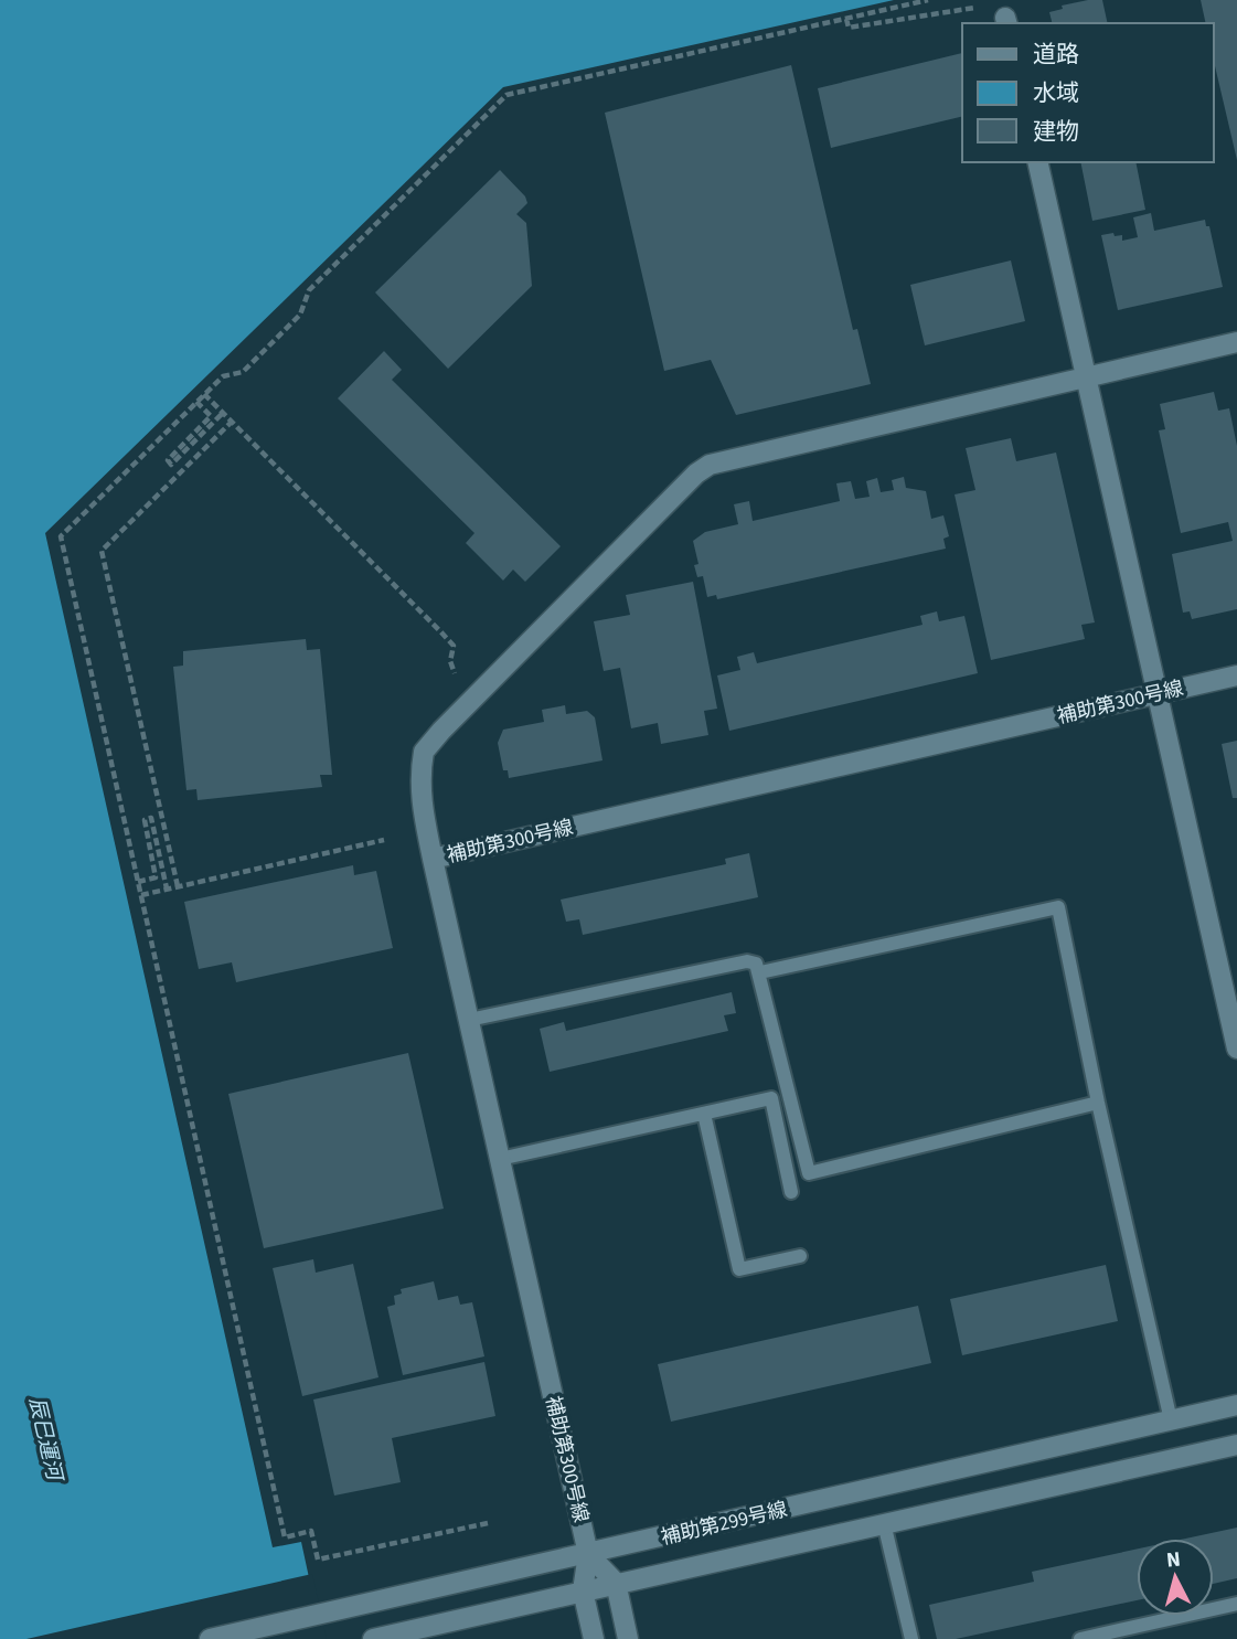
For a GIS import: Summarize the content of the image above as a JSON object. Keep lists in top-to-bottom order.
{
  "streets": {
    "street": ["補助第300号線", "補助第299号線"]
  },
  "crossings": [
    ["補助第300号線", "補助第299号線"]
  ],
  "water": ["辰巳運河"],
  "legend": ["道路", "水域", "建物"],
  "north": "top"
}
